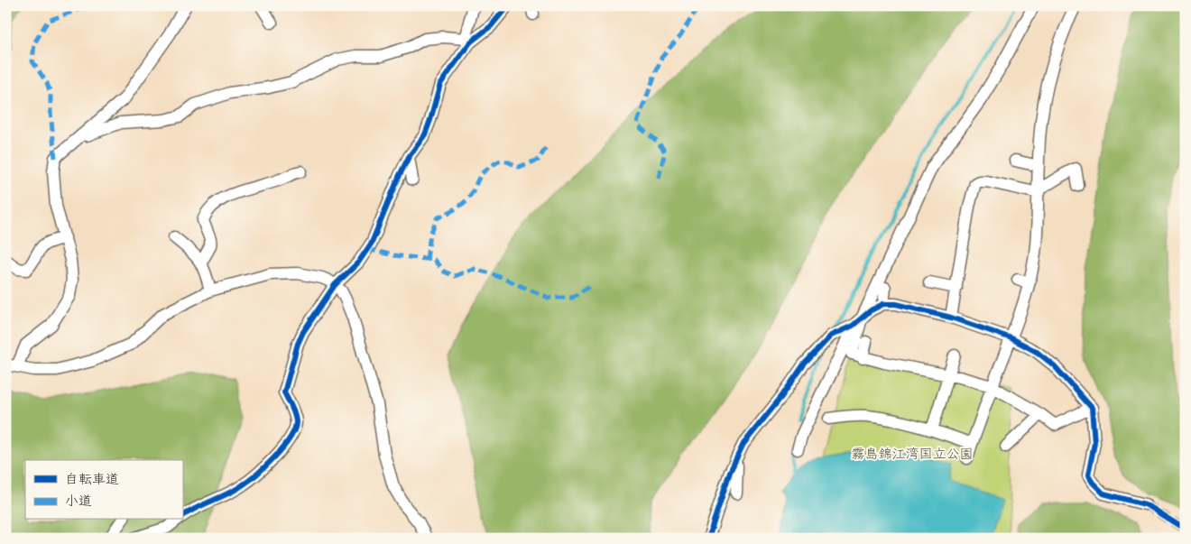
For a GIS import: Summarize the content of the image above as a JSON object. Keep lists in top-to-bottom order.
{
  "parks": ["霧島錦江湾国立公園"],
  "legend": ["自転車道", "小道"]
}
